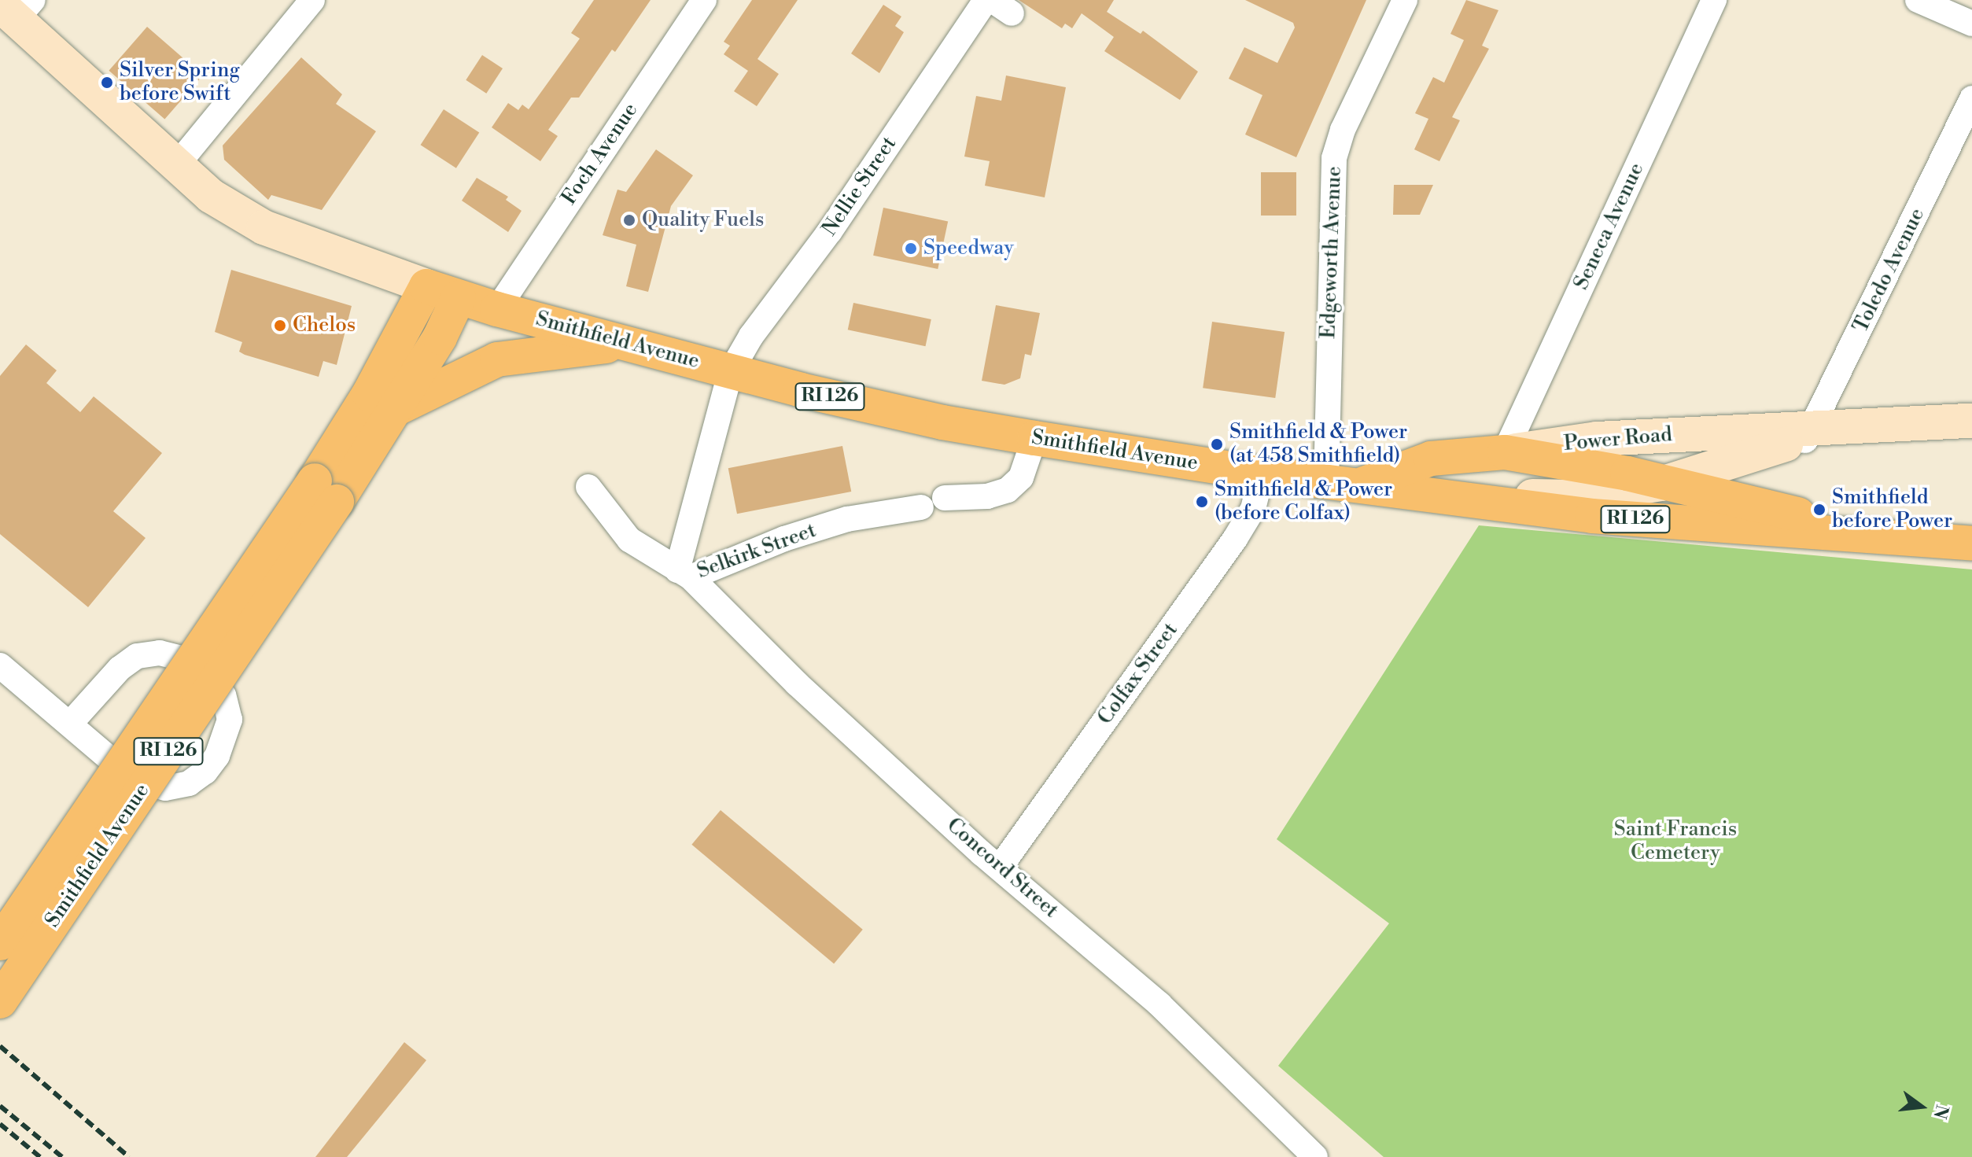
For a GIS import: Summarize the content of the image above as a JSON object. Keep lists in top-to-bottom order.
{
  "streets": {
    "main road": ["Smithfield Avenue", "RI 126", "Power Road"],
    "street": [
      "Foch Avenue",
      "Nellie Street",
      "Seneca Avenue",
      "Edgeworth Avenue",
      "Toledo Avenue",
      "Selkirk Street",
      "Colfax Street",
      "Concord Street"
    ]
  },
  "crossings": [
    ["Foch Avenue", "Smithfield Avenue"],
    ["Nellie Street", "Smithfield Avenue"],
    ["Nellie Street", "Selkirk Street"],
    ["Nellie Street", "Concord Street"],
    ["Seneca Avenue", "Power Road"],
    ["Edgeworth Avenue", "Smithfield Avenue"],
    ["Toledo Avenue", "Power Road"],
    ["Smithfield Avenue", "Power Road"],
    ["Smithfield Avenue", "Colfax Street"],
    ["Selkirk Street", "Concord Street"],
    ["Colfax Street", "Concord Street"]
  ],
  "parks": ["Saint Francis Cemetery"],
  "places": [
    "Silver Spring before Swift",
    "Quality Fuels",
    "Speedway",
    "Chelos",
    "Smithfield & Power (at 458 Smithfield)",
    "Smithfield & Power (before Colfax)",
    "Smithfield before Power"
  ],
  "north": "right"
}
